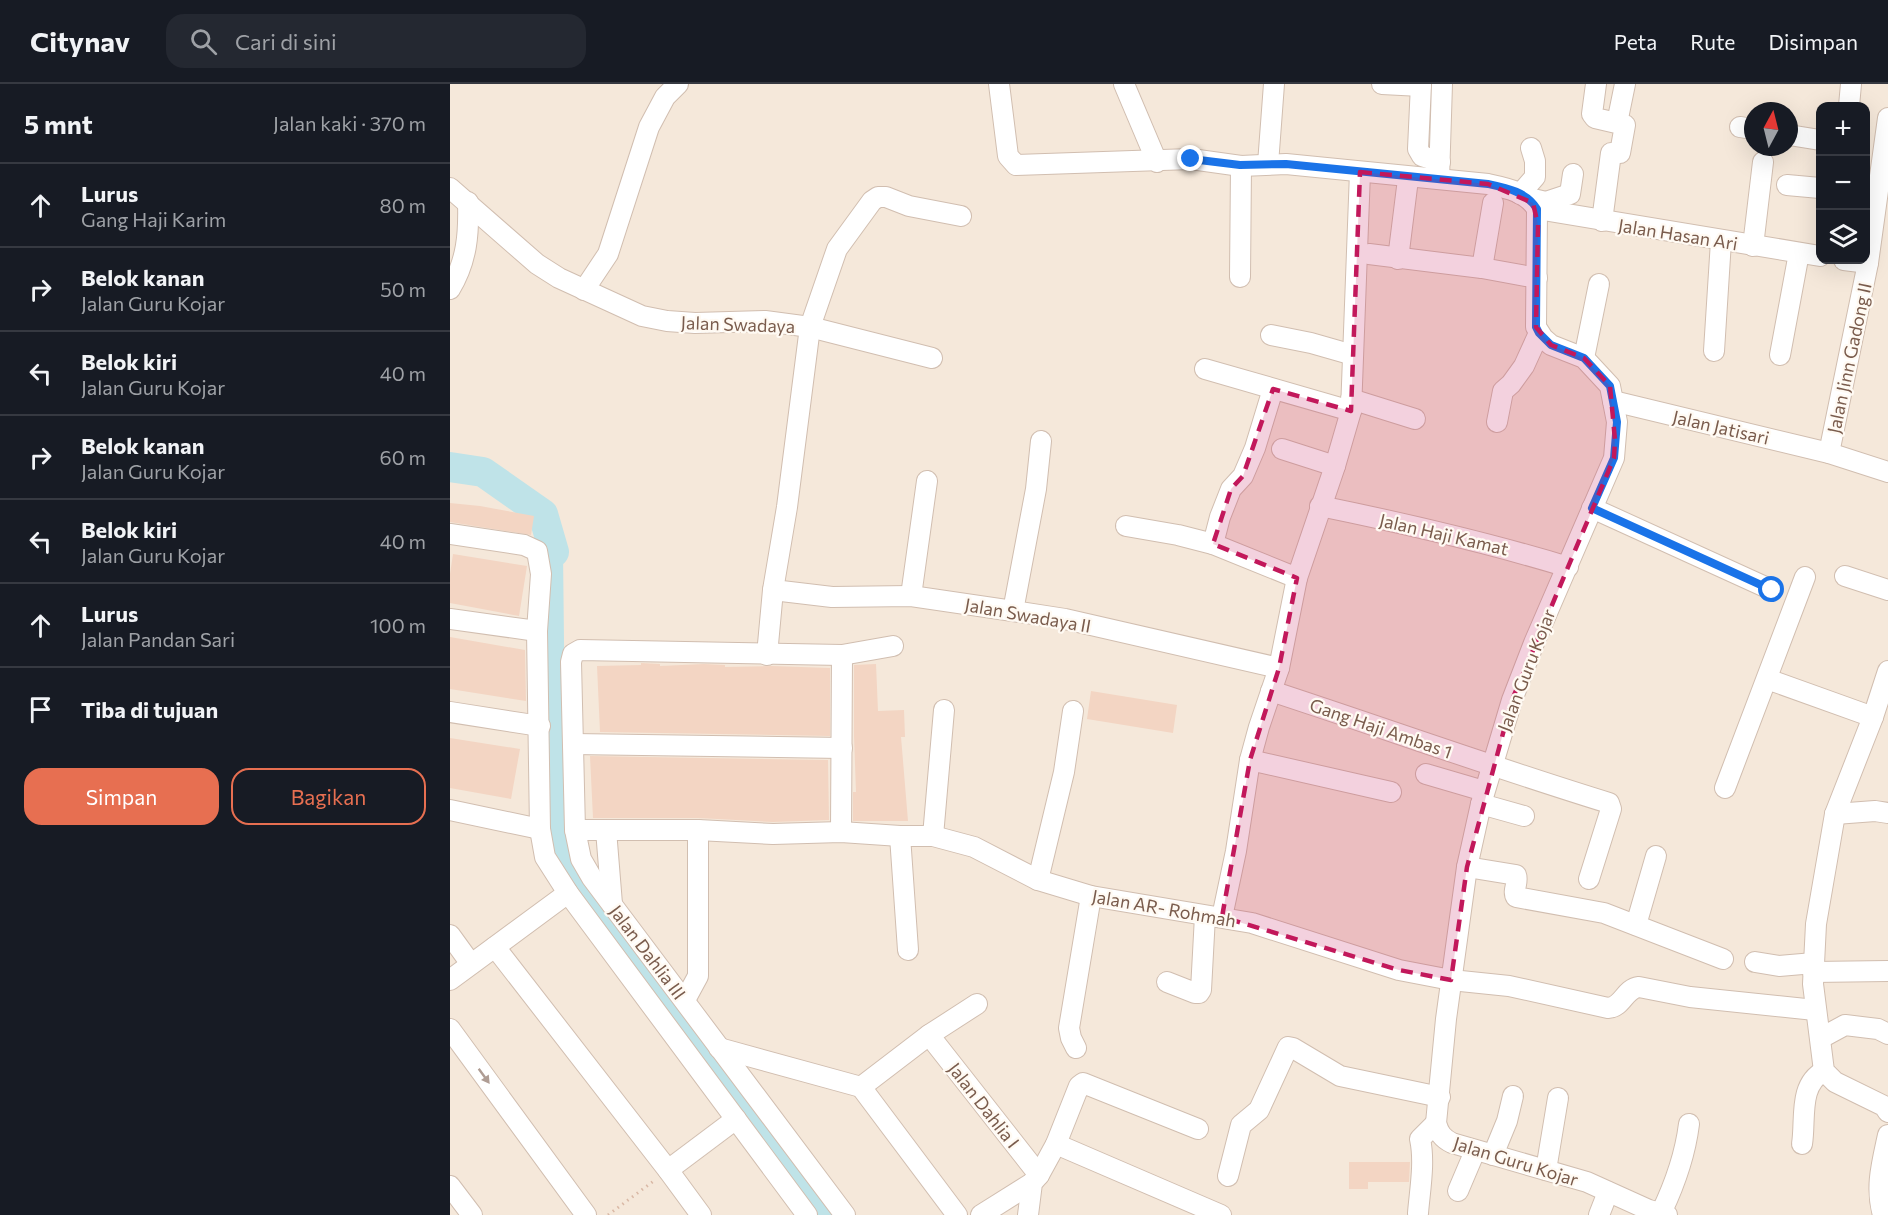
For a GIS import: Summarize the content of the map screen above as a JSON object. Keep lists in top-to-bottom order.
{
  "streets": {
    "street": [
      "Jalan Hasan Ari",
      "Jalan Swadaya",
      "Jalan Jinn Gadong II",
      "Jalan Jatisari",
      "Jalan Haji Kamat",
      "Jalan Swadaya II",
      "Jalan Guru Kojar",
      "Gang Haji Ambas 1",
      "Jalan AR- Rohmah",
      "Jalan Dahlia III",
      "Jalan Dahlia I"
    ]
  },
  "crossings": [
    ["Jalan Swadaya", "Jalan Swadaya II"],
    ["Jalan Swadaya", "Jalan Dahlia III"],
    ["Jalan Jinn Gadong II", "Jalan Jatisari"],
    ["Jalan Jatisari", "Jalan Guru Kojar"],
    ["Jalan Haji Kamat", "Jalan Guru Kojar"],
    ["Jalan Guru Kojar", "Gang Haji Ambas 1"],
    ["Jalan Guru Kojar", "Jalan AR- Rohmah"],
    ["Jalan AR- Rohmah", "Jalan Dahlia III"]
  ],
  "north": "top",
  "page": {
    "header": "Citynav",
    "search": "Cari di sini",
    "nav": ["Peta", "Rute", "Disimpan"],
    "heading": ["5 mnt", "Jalan kaki · 370 m"],
    "map_buttons": ["+", "−"],
    "list": [
      ["Lurus", "Gang Haji Karim", "80 m"],
      ["Belok kanan", "Jalan Guru Kojar", "50 m"],
      ["Belok kiri", "Jalan Guru Kojar", "40 m"],
      ["Belok kanan", "Jalan Guru Kojar", "60 m"],
      ["Belok kiri", "Jalan Guru Kojar", "40 m"],
      ["Lurus", "Jalan Pandan Sari", "100 m"],
      "Tiba di tujuan"
    ],
    "buttons": ["Simpan", "Bagikan"]
  }
}
